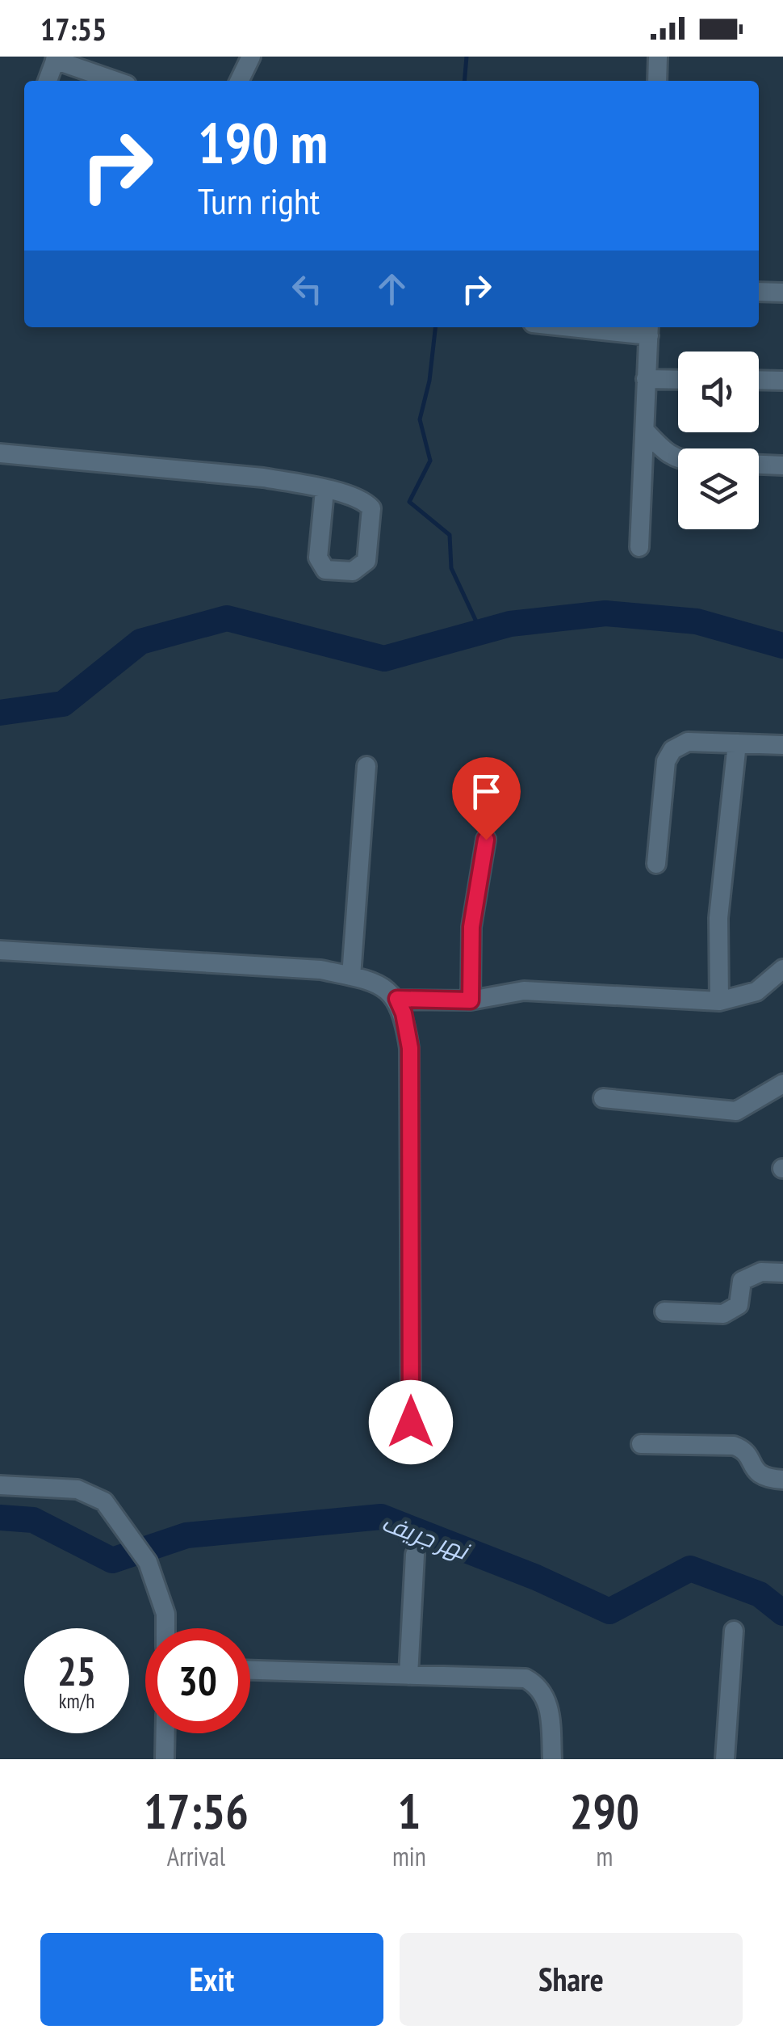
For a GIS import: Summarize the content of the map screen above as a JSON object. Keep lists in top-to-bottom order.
{
  "water": ["نهر جريف"],
  "page": {
    "status": "17:55",
    "turn": ["190 m", "Turn right"],
    "speed": "25 km/h",
    "limit": "30",
    "eta": [
      "17:56",
      "Arrival",
      "1",
      "min",
      "290",
      "m"
    ],
    "buttons": ["Exit", "Share"]
  }
}
